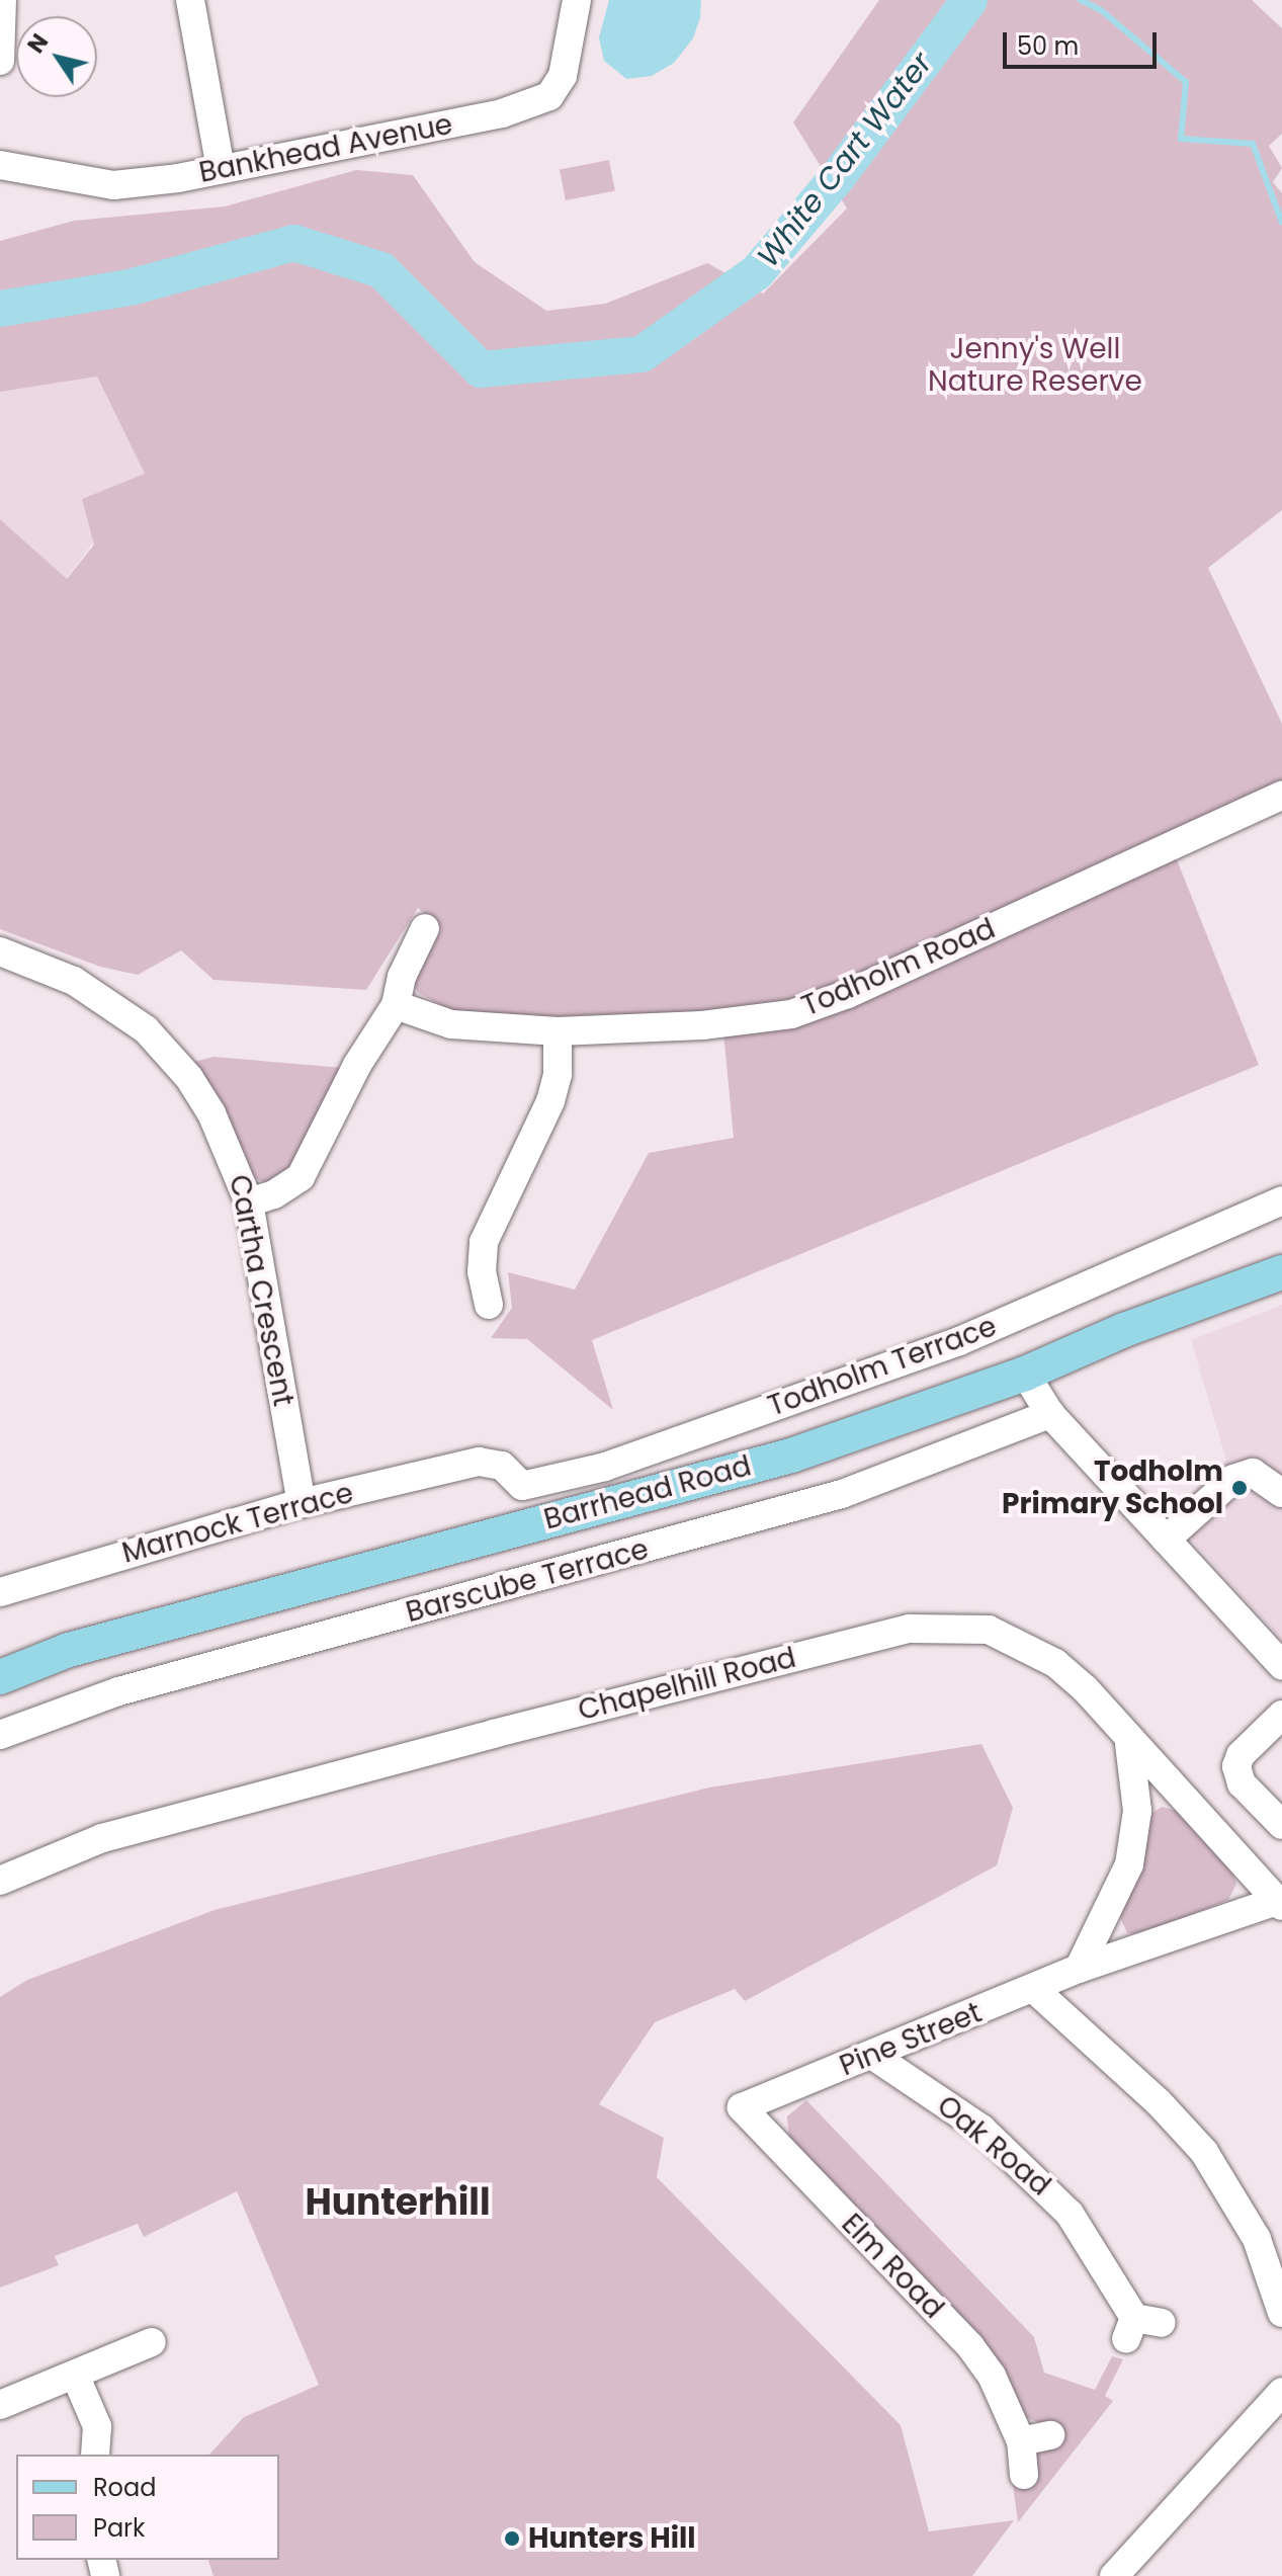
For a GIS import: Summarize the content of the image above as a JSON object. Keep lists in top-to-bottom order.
{
  "streets": {
    "main road": ["Barrhead Road"],
    "street": [
      "Bankhead Avenue",
      "Todholm Road",
      "Cartha Crescent",
      "Todholm Terrace",
      "Marnock Terrace",
      "Barscube Terrace",
      "Chapelhill Road",
      "Pine Street",
      "Oak Road",
      "Elm Road"
    ]
  },
  "crossings": [
    ["Cartha Crescent", "Marnock Terrace"],
    ["Todholm Terrace", "Marnock Terrace"],
    ["Chapelhill Road", "Pine Street"],
    ["Pine Street", "Oak Road"],
    ["Pine Street", "Elm Road"]
  ],
  "districts": ["Hunterhill"],
  "water": ["White Cart Water"],
  "parks": ["Jenny's Well Nature Reserve"],
  "places": ["Todholm Primary School", "Hunters Hill"],
  "legend": ["Road", "Park"],
  "scale_bar": "50 m",
  "north": "top left"
}
